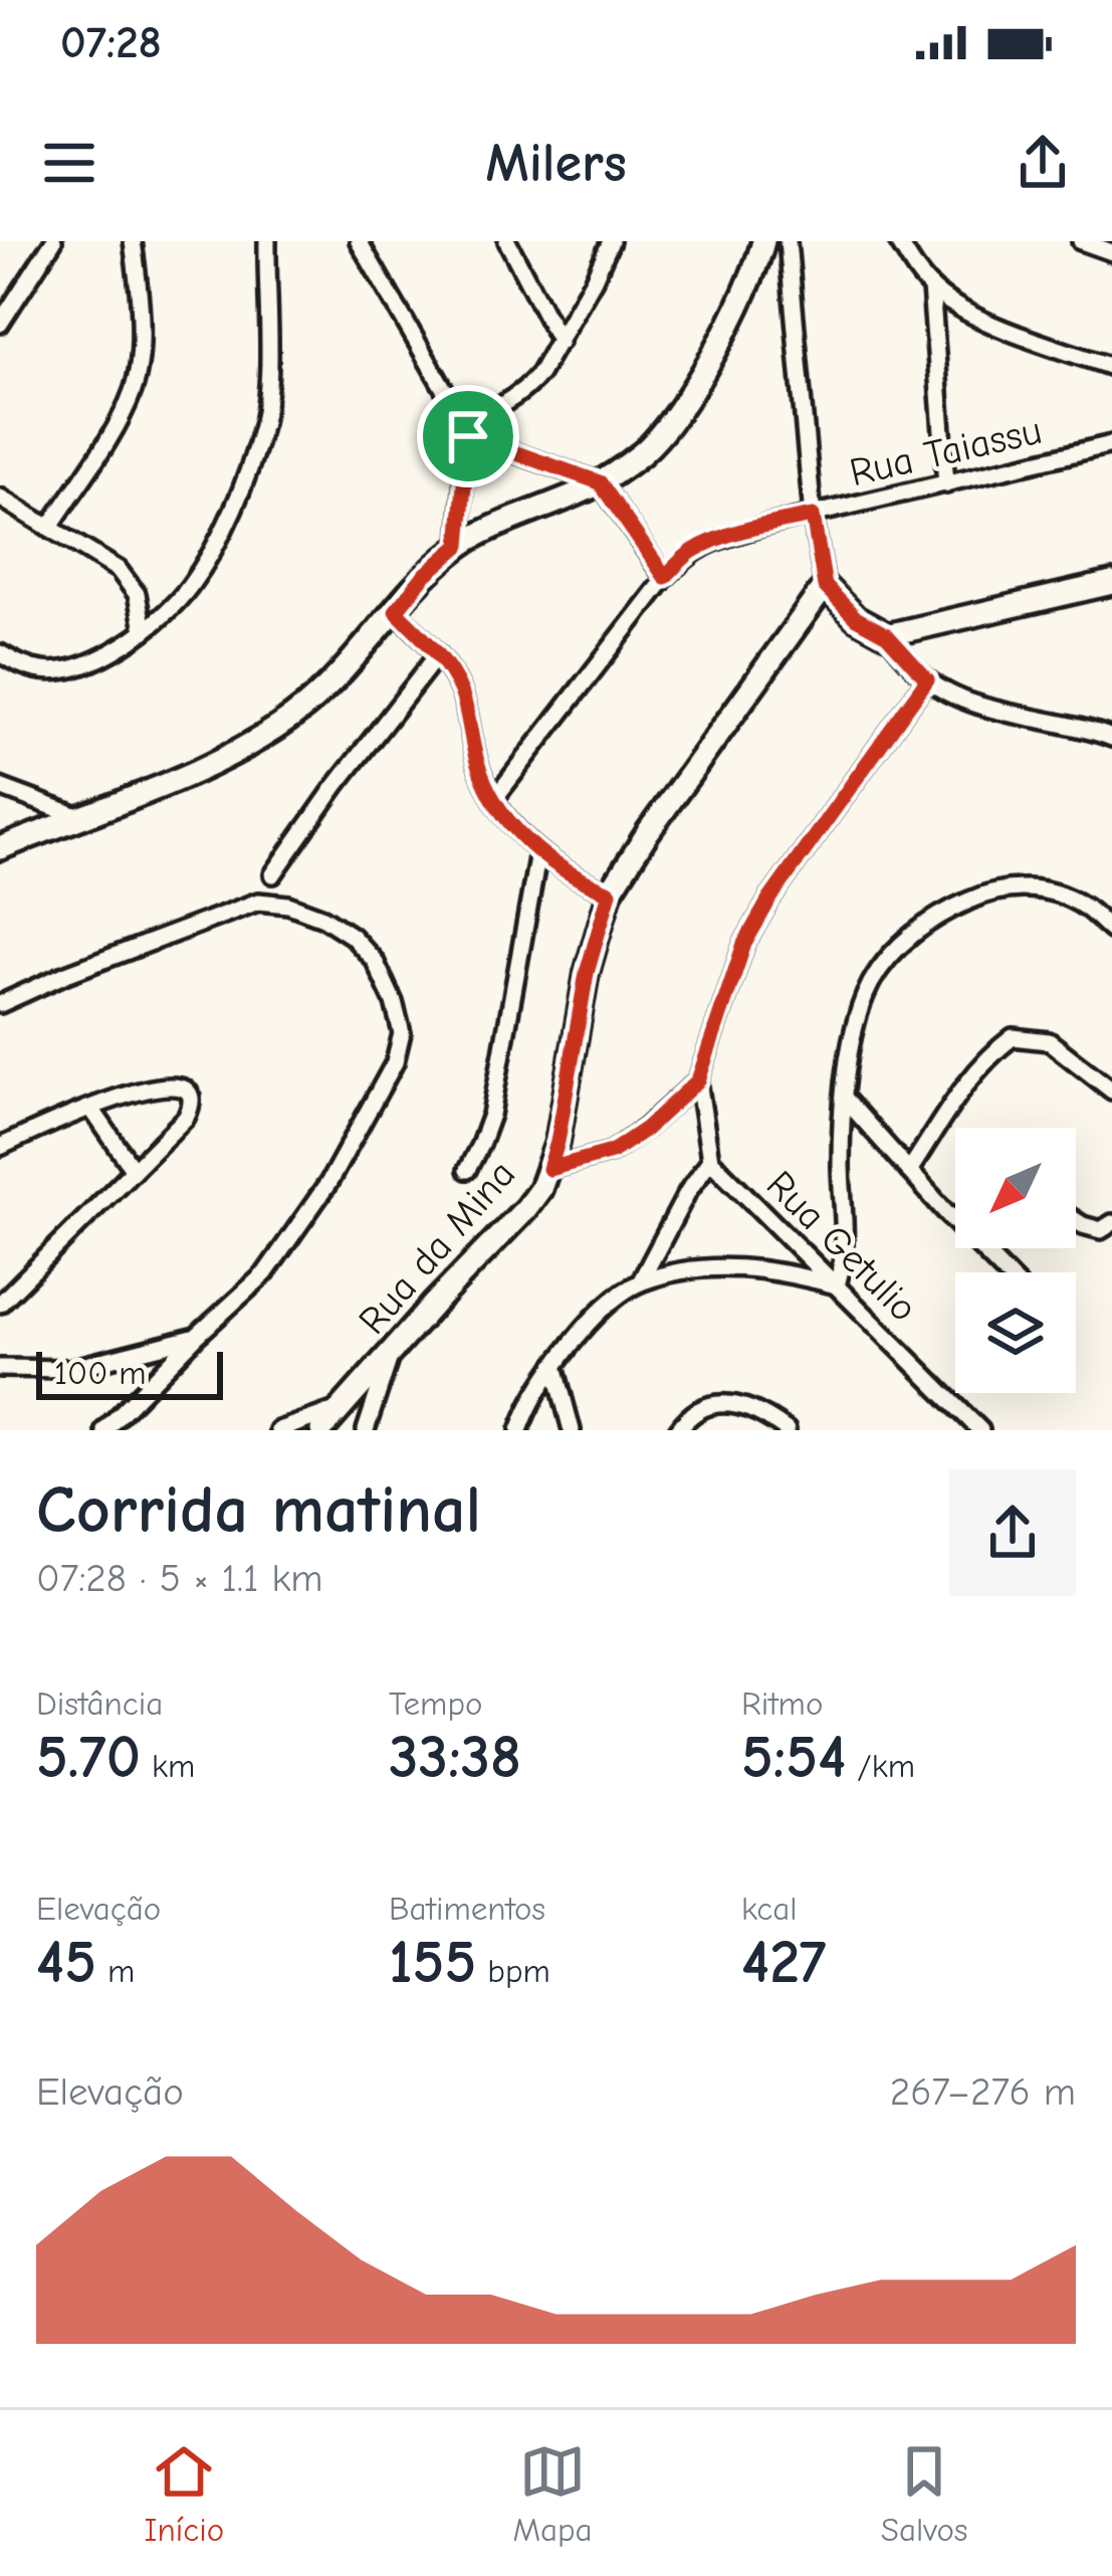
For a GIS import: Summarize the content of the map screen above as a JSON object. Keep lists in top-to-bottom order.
{
  "streets": {
    "street": ["Rua Taiassu", "Rua Getulio", "Rua da Mina"]
  },
  "scale_bar": "100 m",
  "north": "bottom left",
  "page": {
    "status": "07:28",
    "header": "Milers",
    "scale": "100 m",
    "heading": ["Corrida matinal", "07:28 · 5 × 1.1 km"],
    "stats": [
      ["Distância", "5.70 km"],
      ["Tempo", "33:38"],
      ["Ritmo", "5:54 /km"],
      ["Elevação", "45 m"],
      ["Batimentos", "155 bpm"],
      ["kcal", "427"]
    ],
    "chart": ["Elevação", "267–276 m"],
    "tabs": ["Início", "Mapa", "Salvos"]
  }
}
